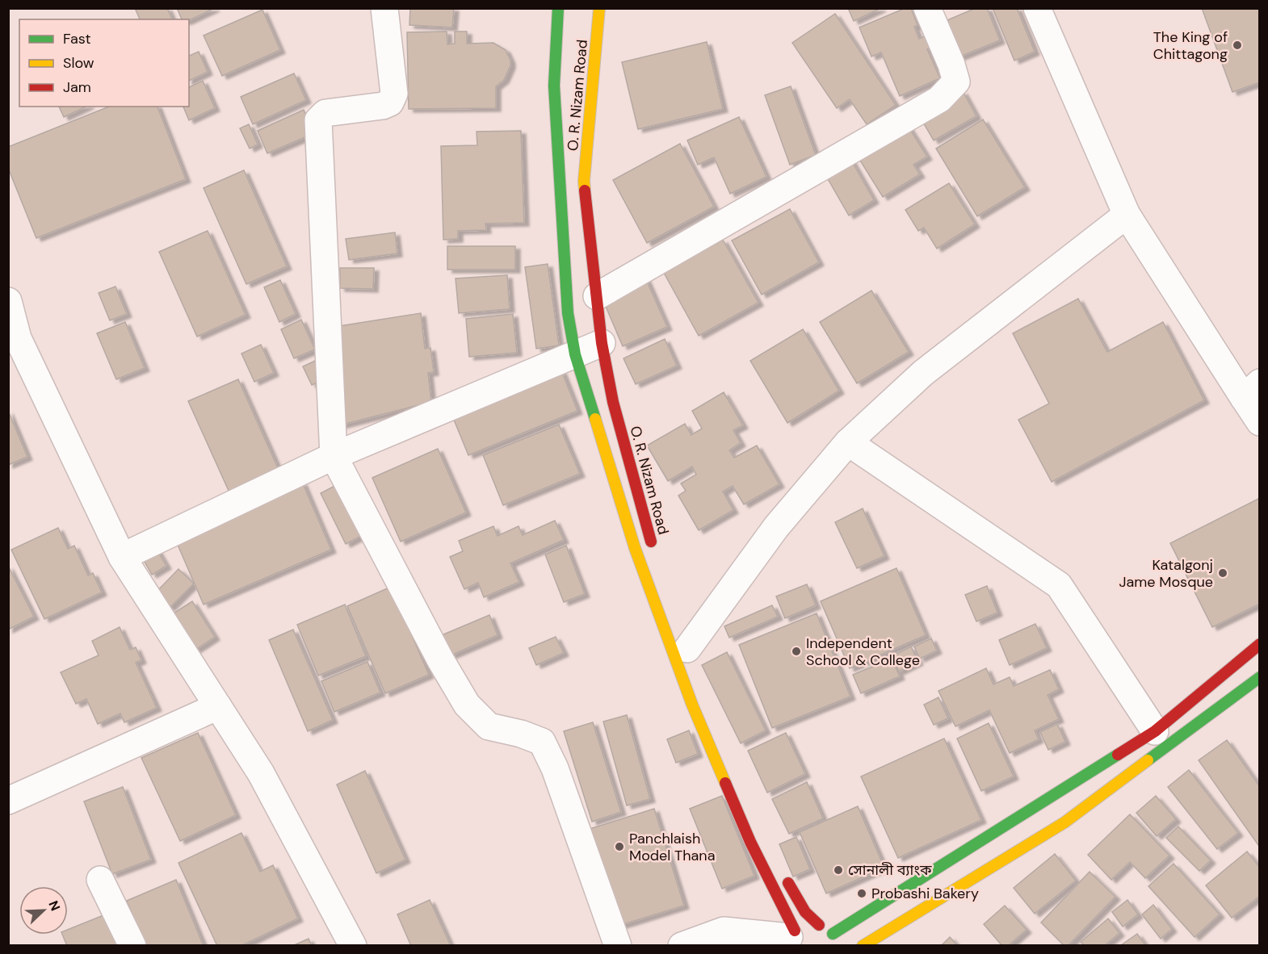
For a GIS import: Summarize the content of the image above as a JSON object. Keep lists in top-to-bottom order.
{
  "streets": {
    "main road": ["O. R. Nizam Road"]
  },
  "places": [
    "The King of Chittagong",
    "Katalgonj Jame Mosque",
    "Independent School & College",
    "Panchlaish Model Thana",
    "সোনালী ব্যাংক",
    "Probashi Bakery"
  ],
  "legend": ["Fast", "Slow", "Jam"],
  "north": "top right"
}
